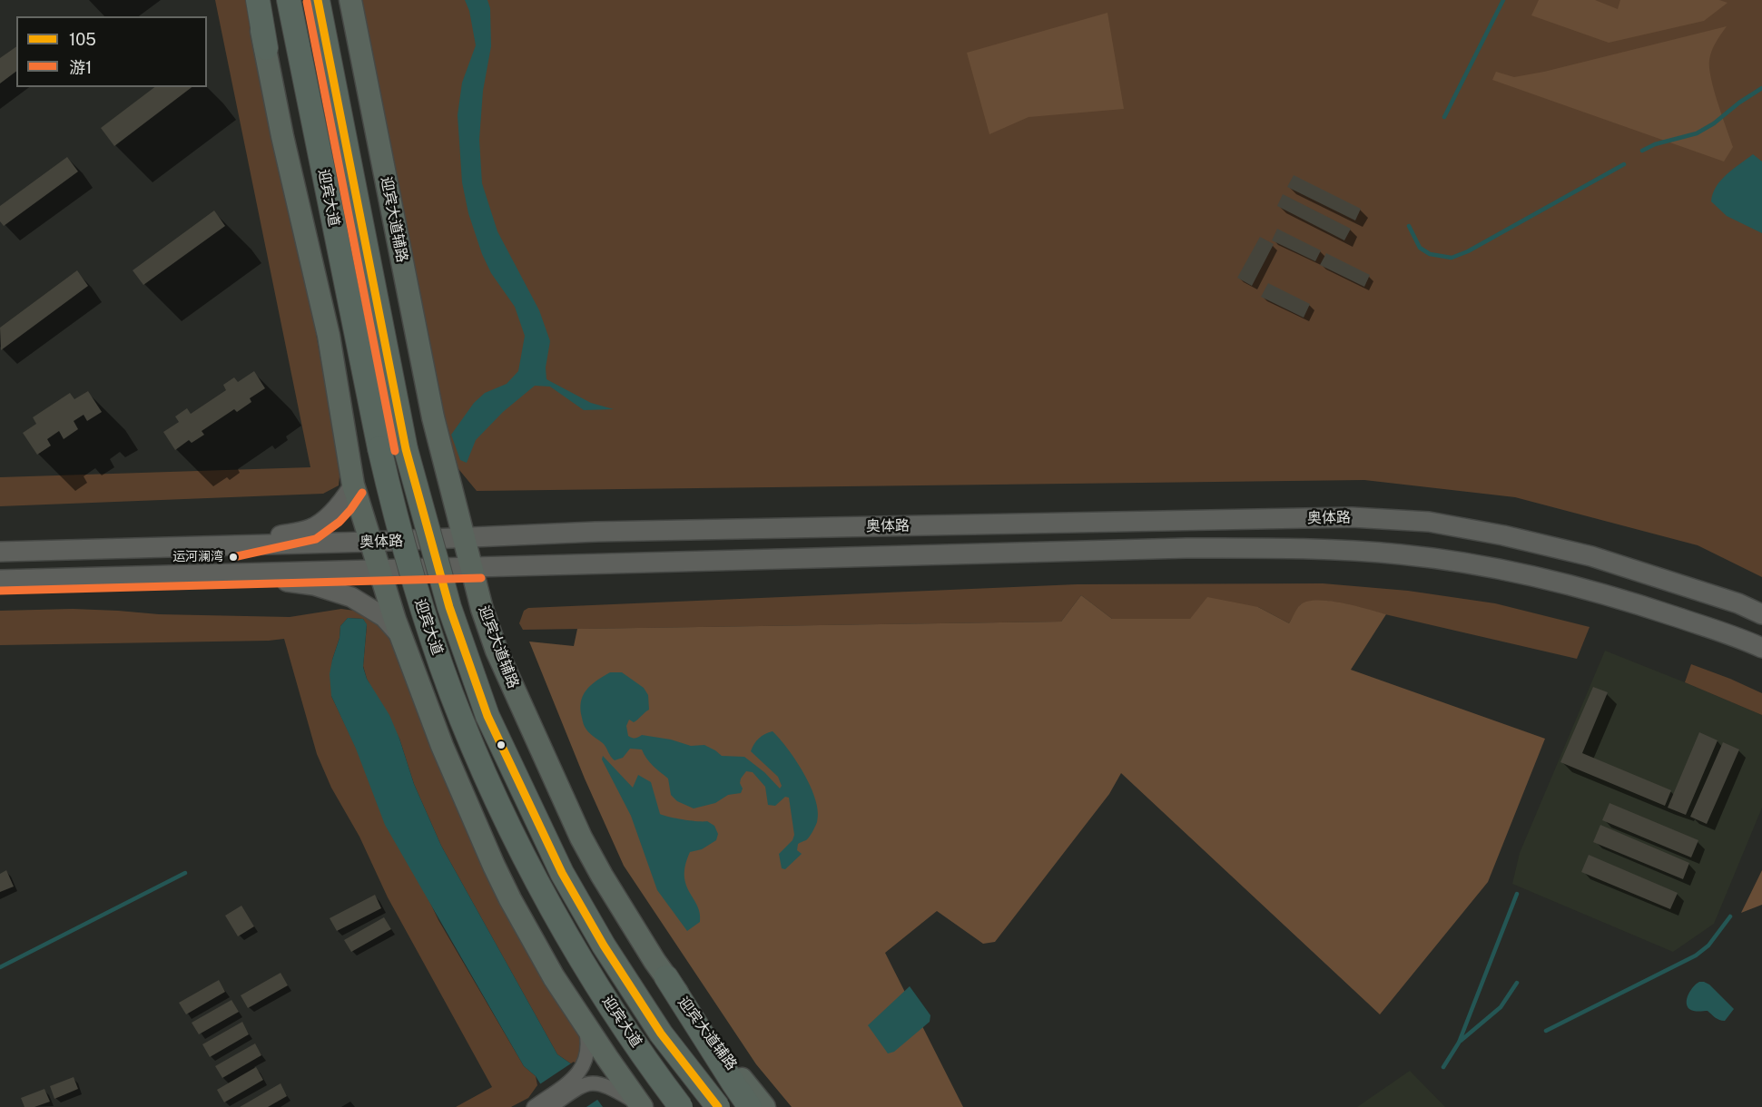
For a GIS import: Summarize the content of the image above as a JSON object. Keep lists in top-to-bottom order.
{
  "streets": {
    "highway": ["迎宾大道"],
    "main road": ["迎宾大道辅路", "奥体路"]
  },
  "crossings": [
    ["迎宾大道辅路", "奥体路"]
  ],
  "places": ["运河澜湾"],
  "lines": ["transit line 105", "transit line 游1"],
  "legend": ["105", "游1"]
}
